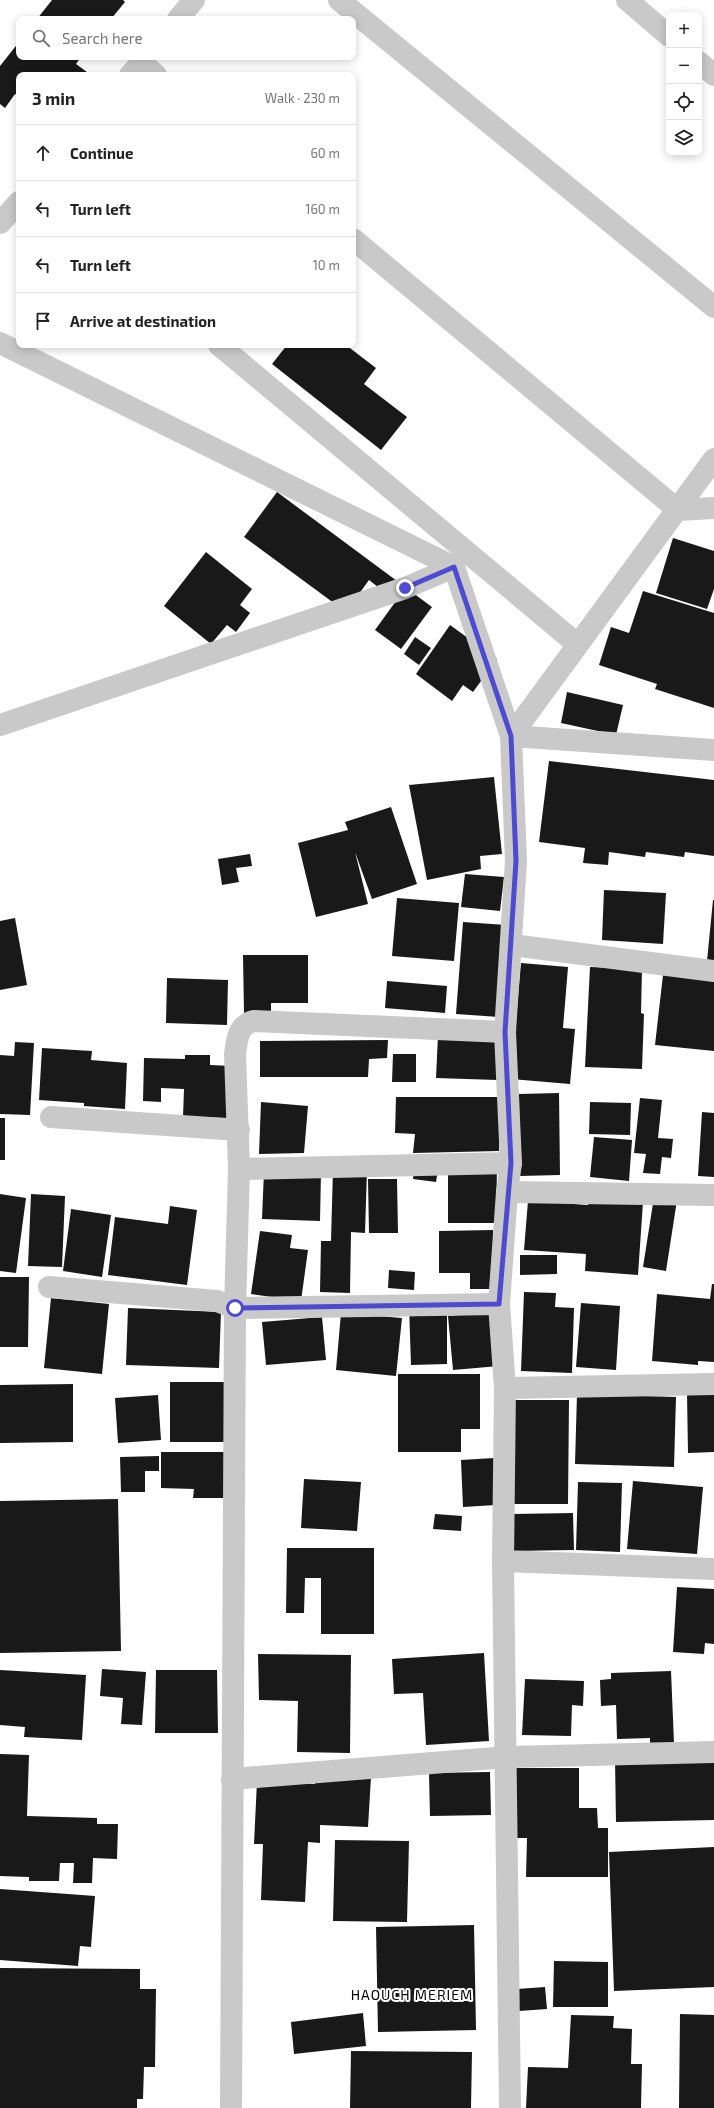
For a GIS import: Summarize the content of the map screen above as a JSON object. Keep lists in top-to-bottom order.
{
  "districts": ["HAOUCH MERIEM"],
  "page": {
    "map_buttons": ["+", "−"],
    "search": "Search here",
    "heading": ["3 min", "Walk · 230 m"],
    "list": [
      ["Continue", "60 m"],
      ["Turn left", "160 m"],
      ["Turn left", "10 m"],
      "Arrive at destination"
    ]
  }
}
